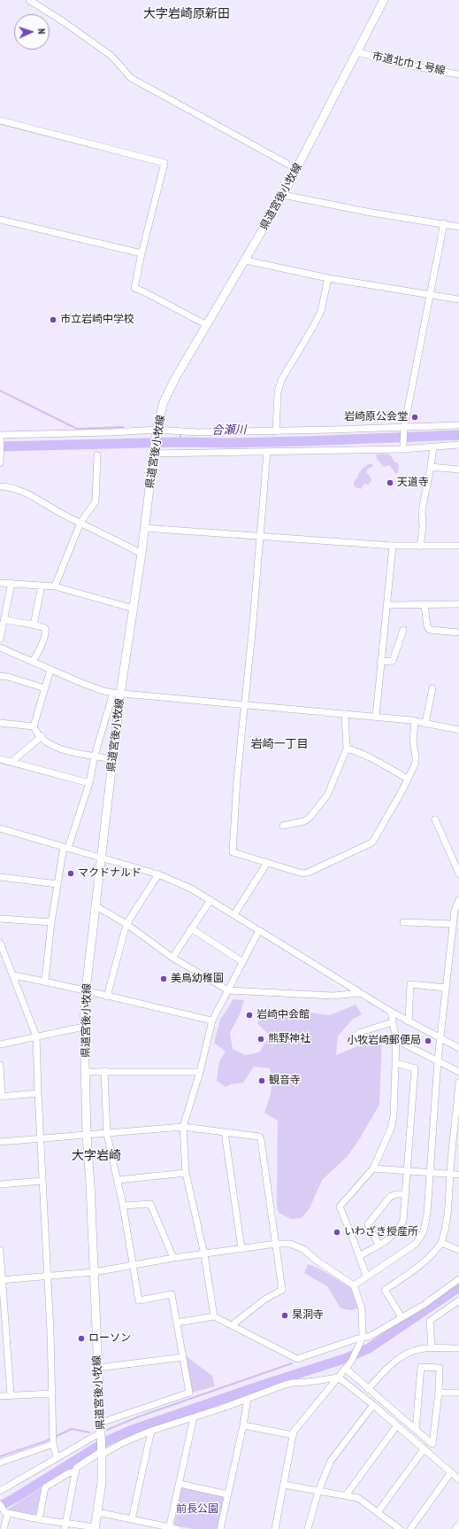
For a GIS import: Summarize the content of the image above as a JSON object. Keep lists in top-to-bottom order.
{
  "streets": {
    "main road": ["県道宮後小牧線"],
    "street": ["市道北巾１号線"]
  },
  "crossings": [
    ["市道北巾１号線", "県道宮後小牧線"]
  ],
  "districts": ["大字岩崎原新田", "岩崎一丁目", "大字岩崎"],
  "water": ["合瀬川"],
  "parks": ["前長公園"],
  "places": [
    "市立岩崎中学校",
    "岩崎原公会堂",
    "天道寺",
    "マクドナルド",
    "美鳥幼稚園",
    "岩崎中会館",
    "熊野神社",
    "小牧岩崎郵便局",
    "観音寺",
    "いわざき授産所",
    "杲洞寺",
    "ローソン"
  ],
  "north": "right"
}
